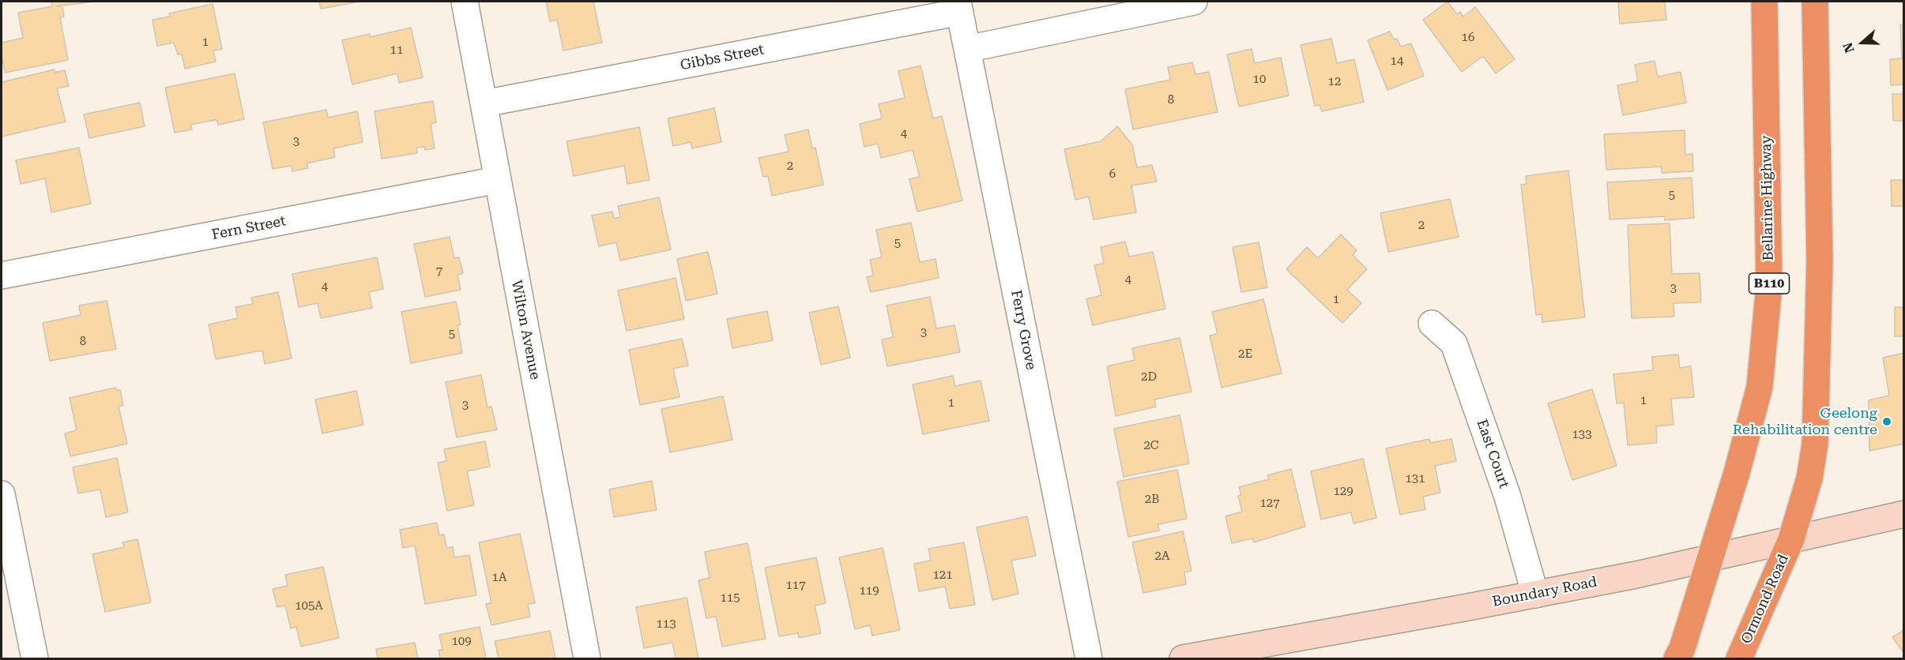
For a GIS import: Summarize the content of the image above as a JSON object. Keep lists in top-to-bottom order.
{
  "streets": {
    "highway": ["Bellarine Highway", "B110", "Ormond Road"],
    "main road": ["Boundary Road"],
    "street": [
      "Gibbs Street",
      "Fern Street",
      "Wilton Avenue",
      "Ferry Grove",
      "East Court"
    ]
  },
  "crossings": [
    ["Gibbs Street", "Wilton Avenue"],
    ["Gibbs Street", "Ferry Grove"],
    ["Bellarine Highway", "B110"],
    ["Bellarine Highway", "Boundary Road"],
    ["Fern Street", "Wilton Avenue"],
    ["B110", "Boundary Road"],
    ["East Court", "Boundary Road"],
    ["Boundary Road", "Ormond Road"]
  ],
  "places": ["Geelong Rehabilitation centre"],
  "house_numbers": [
    "16",
    "1",
    "11",
    "14",
    "10",
    "12",
    "8",
    "4",
    "3",
    "2",
    "6",
    "5",
    "2",
    "5",
    "7",
    "4",
    "4",
    "3",
    "1",
    "3",
    "5",
    "8",
    "2E",
    "2D",
    "1",
    "1",
    "3",
    "133",
    "2C",
    "131",
    "129",
    "2B",
    "127",
    "2A",
    "121",
    "1A",
    "117",
    "119",
    "115",
    "105A",
    "113",
    "109"
  ],
  "north": "left"
}
